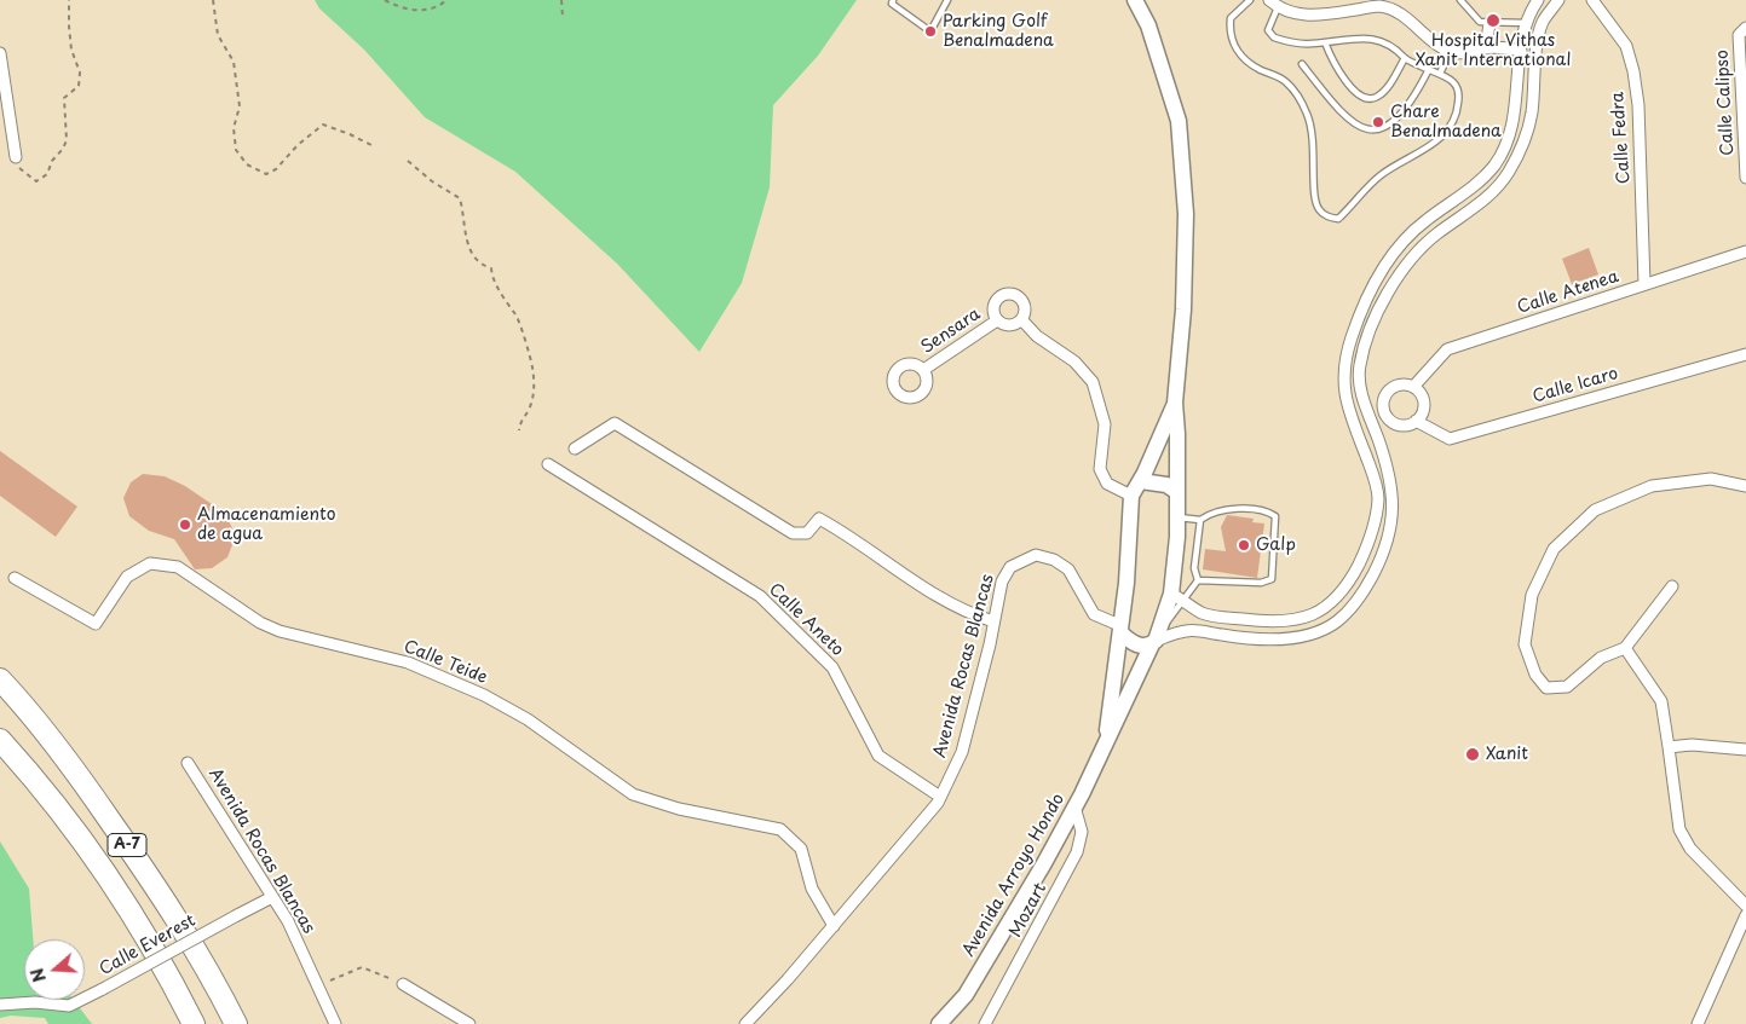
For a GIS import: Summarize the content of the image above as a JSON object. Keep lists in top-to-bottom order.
{
  "streets": {
    "highway": ["A-7"],
    "main road": ["Avenida Arroyo Hondo"],
    "street": [
      "Calle Calipso",
      "Calle Fedra",
      "Calle Atenea",
      "Sensara",
      "Calle Icaro",
      "Calle Aneto",
      "Calle Teide",
      "Avenida Rocas Blancas",
      "Mozart",
      "Calle Everest"
    ]
  },
  "crossings": [
    ["Calle Fedra", "Calle Atenea"],
    ["Calle Atenea", "Calle Icaro"],
    ["Calle Aneto", "Avenida Rocas Blancas"],
    ["Calle Teide", "Avenida Rocas Blancas"],
    ["Avenida Rocas Blancas", "Avenida Arroyo Hondo"],
    ["Avenida Rocas Blancas", "Calle Everest"],
    ["Avenida Arroyo Hondo", "Mozart"]
  ],
  "places": [
    "Hospital Vithas Xanit International",
    "Parking Golf Benalmadena",
    "Chare Benalmadena",
    "Almacenamiento de agua",
    "Galp",
    "Xanit"
  ],
  "north": "left"
}
